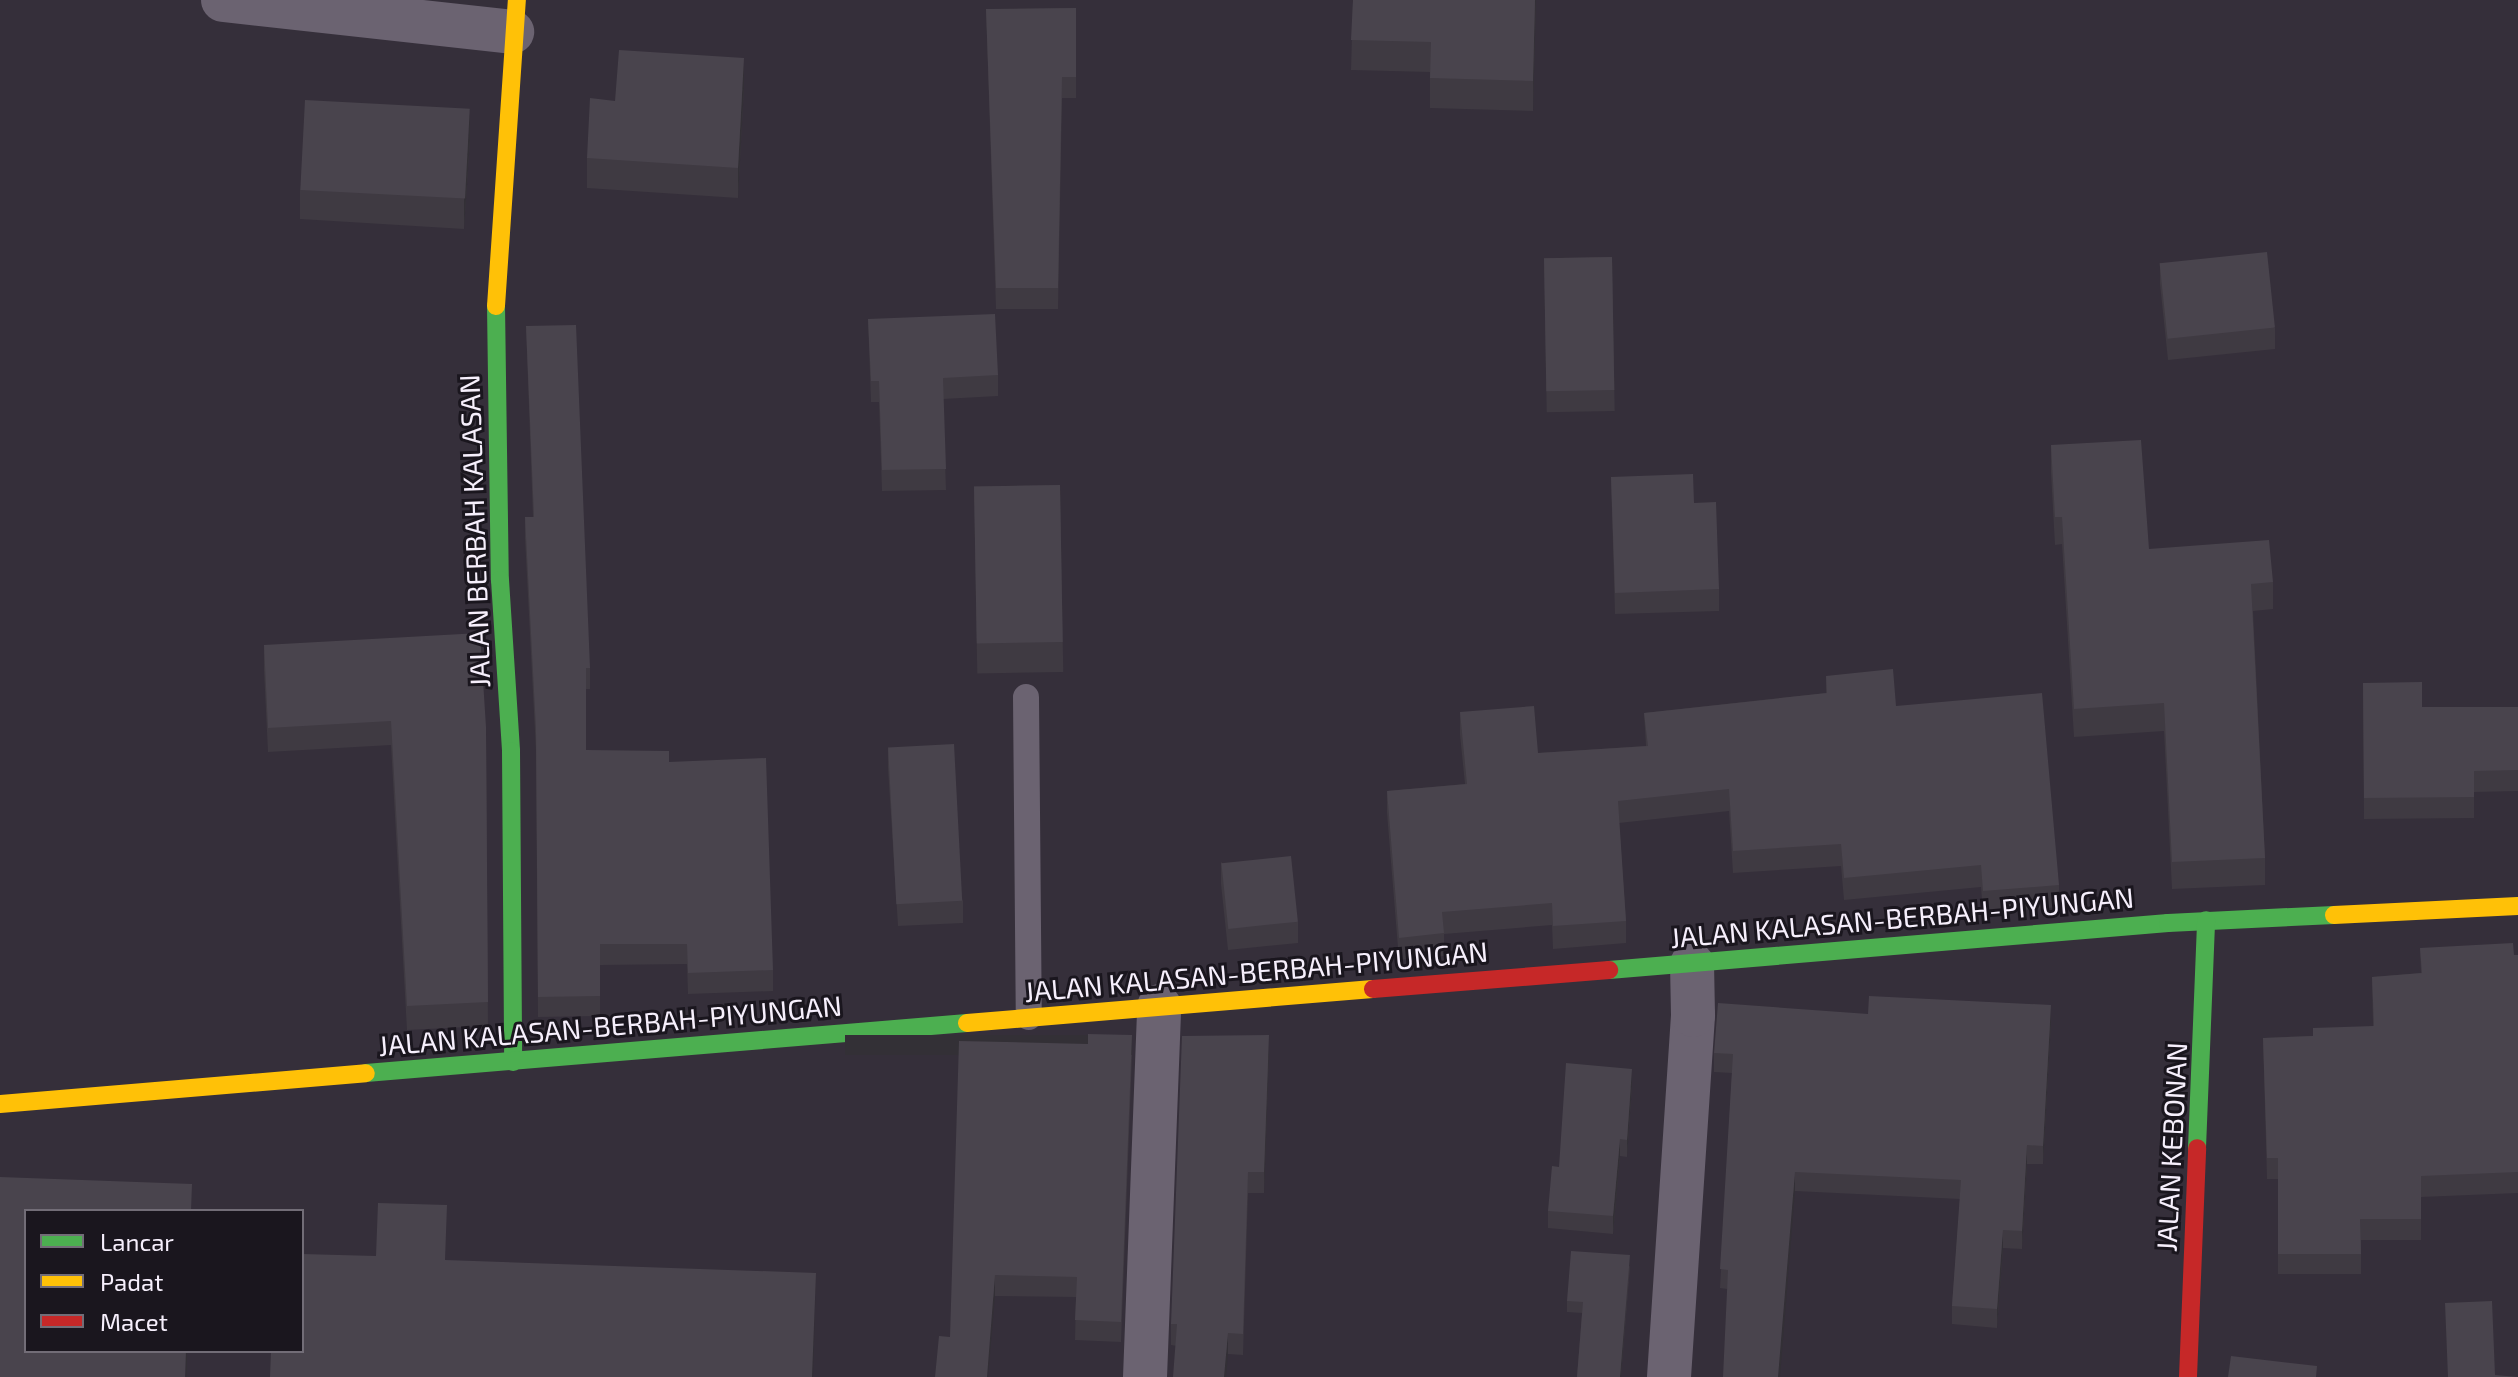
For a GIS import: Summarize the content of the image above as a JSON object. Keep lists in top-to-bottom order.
{
  "streets": {
    "street": ["JALAN BERBAH KALASAN", "JALAN KALASAN-BERBAH-PIYUNGAN", "JALAN KEBONAN"]
  },
  "crossings": [
    ["JALAN BERBAH KALASAN", "JALAN KALASAN-BERBAH-PIYUNGAN"],
    ["JALAN KALASAN-BERBAH-PIYUNGAN", "JALAN KEBONAN"]
  ],
  "legend": ["Lancar", "Padat", "Macet"]
}
